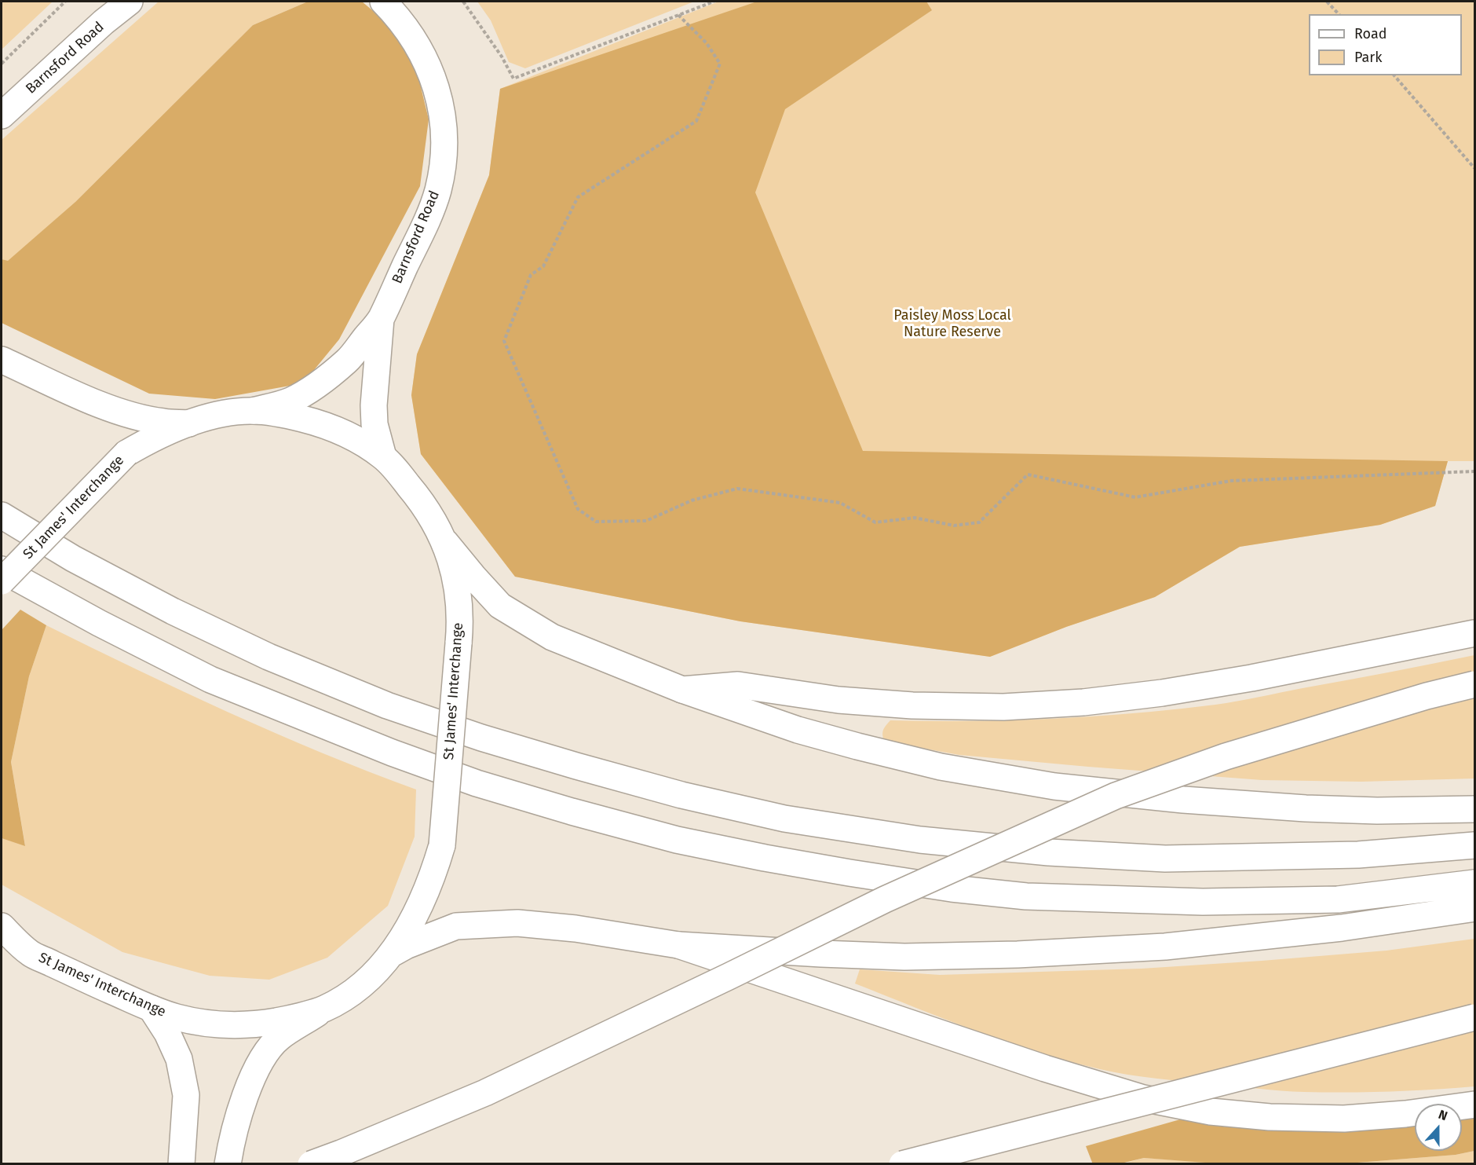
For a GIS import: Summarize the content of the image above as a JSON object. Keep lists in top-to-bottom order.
{
  "streets": {
    "main road": ["Barnsford Road", "St James' Interchange"]
  },
  "crossings": [
    ["Barnsford Road", "St James' Interchange"]
  ],
  "parks": ["Paisley Moss Local Nature Reserve"],
  "legend": ["Road", "Park"],
  "north": "top"
}
